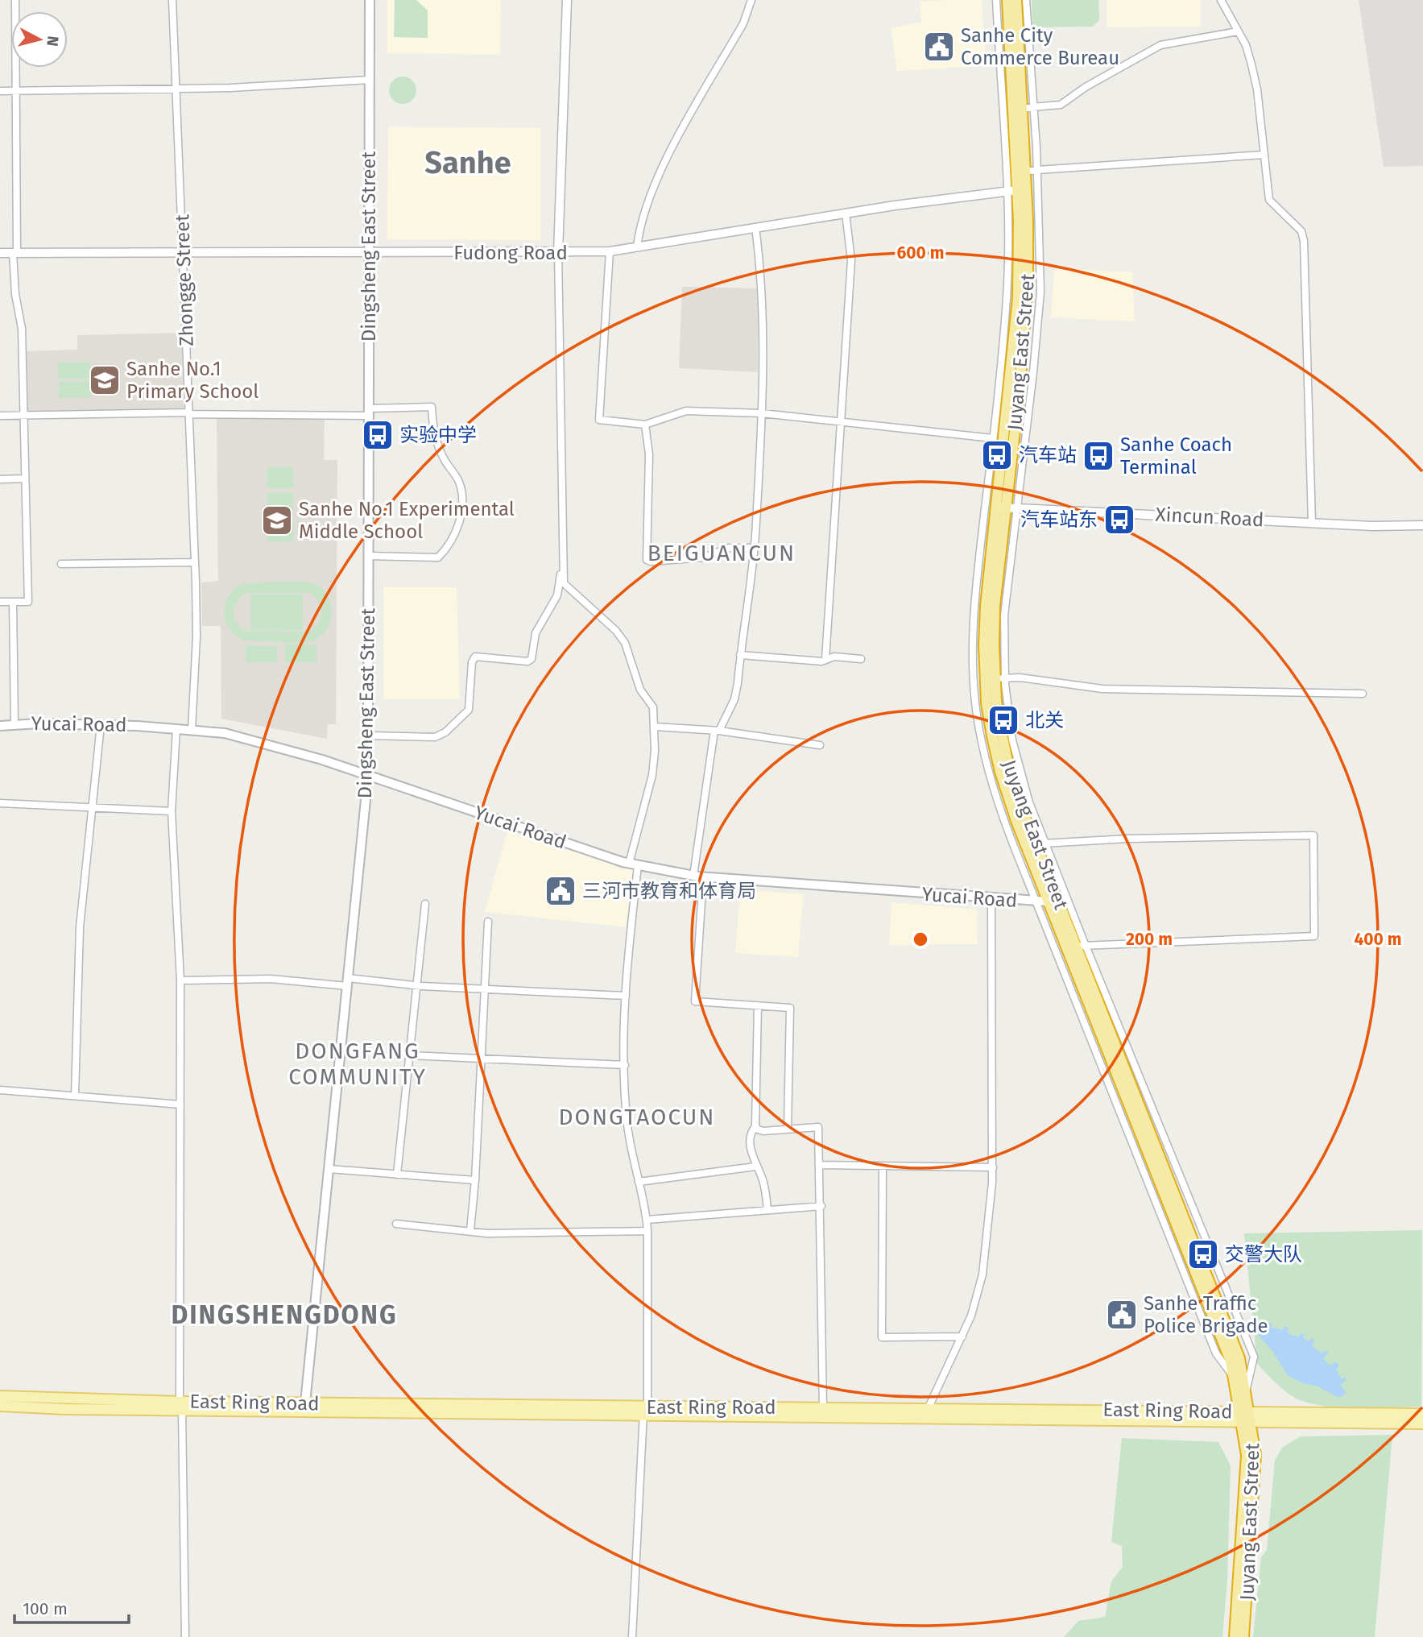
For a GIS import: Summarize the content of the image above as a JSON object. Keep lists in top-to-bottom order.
{
  "streets": {
    "highway": ["Juyang East Street"],
    "main road": ["Dingsheng East Street", "Yucai Road", "East Ring Road"],
    "street": ["Fudong Road", "Zhongge Street", "Xincun Road"]
  },
  "crossings": [
    ["Dingsheng East Street", "Fudong Road"],
    ["Dingsheng East Street", "Yucai Road"],
    ["Dingsheng East Street", "East Ring Road"],
    ["Fudong Road", "Zhongge Street"],
    ["Fudong Road", "Juyang East Street"],
    ["Zhongge Street", "Yucai Road"],
    ["Juyang East Street", "Xincun Road"],
    ["Juyang East Street", "Yucai Road"],
    ["Juyang East Street", "East Ring Road"]
  ],
  "districts": [
    "Sanhe",
    "BEIGUANCUN",
    "DONGFANG COMMUNITY",
    "DONGTAOCUN",
    "DINGSHENGDONG"
  ],
  "places": {
    "public building": ["Sanhe City Commerce Bureau", "三河市教育和体育局", "Sanhe Traffic Police Brigade"],
    "school or university": ["Sanhe No.1 Primary School", "Sanhe No.1 Experimental Middle School"],
    "bus stop": [
      "实验中学",
      "汽车站",
      "Sanhe Coach Terminal",
      "汽车站东",
      "北关",
      "交警大队"
    ]
  },
  "scale_bar": "100 m",
  "north": "right",
  "rings": ["600 m", "200 m", "400 m"]
}
